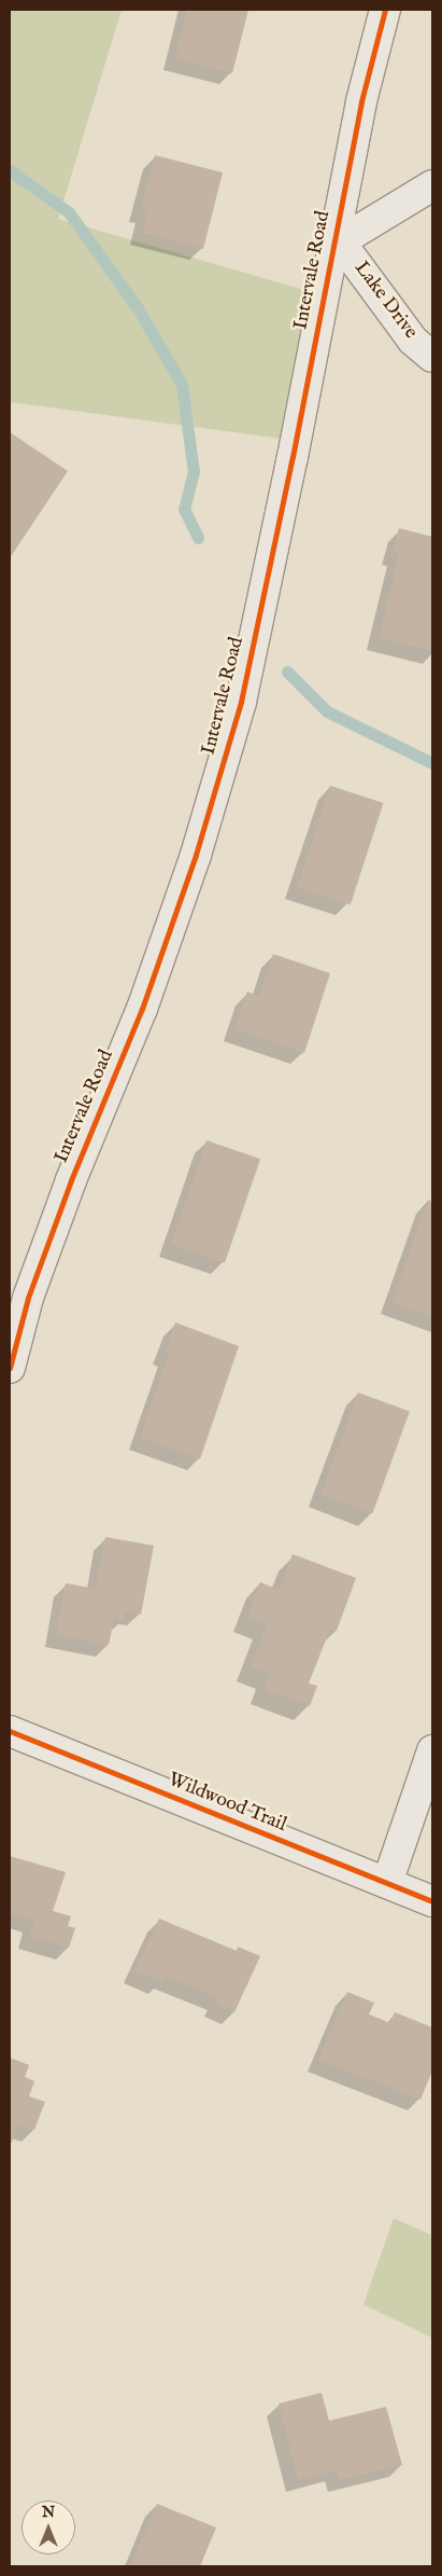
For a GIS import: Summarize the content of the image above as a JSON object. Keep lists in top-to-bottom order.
{
  "streets": {
    "street": ["Intervale Road", "Lake Drive", "Wildwood Trail"]
  },
  "crossings": [
    ["Intervale Road", "Lake Drive"]
  ],
  "north": "top"
}
